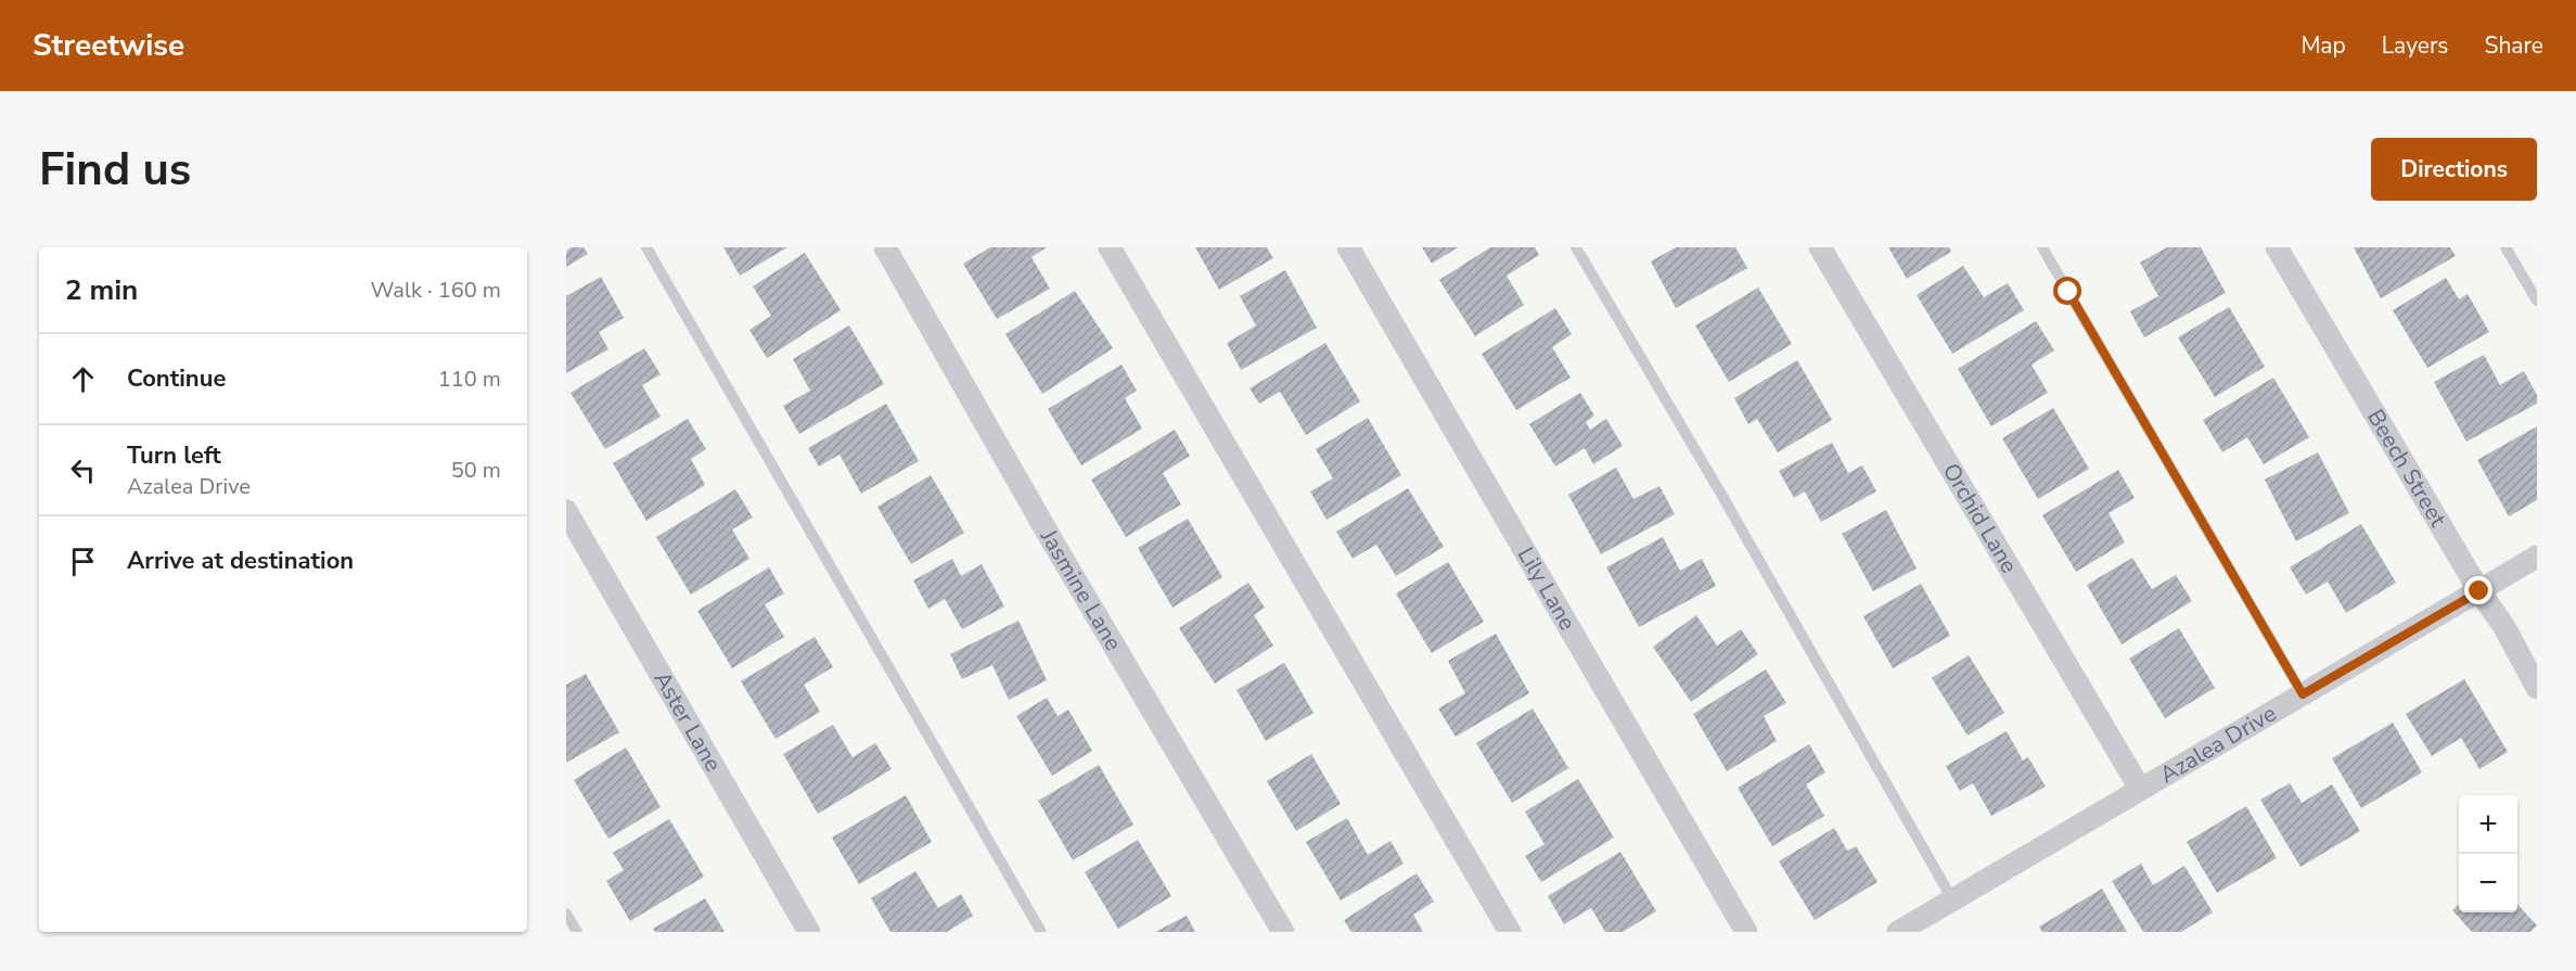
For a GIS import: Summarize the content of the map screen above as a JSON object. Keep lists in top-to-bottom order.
{
  "streets": {
    "street": [
      "Beech Street",
      "Orchid Lane",
      "Lily Lane",
      "Jasmine Lane",
      "Aster Lane",
      "Azalea Drive"
    ]
  },
  "crossings": [
    ["Beech Street", "Azalea Drive"],
    ["Orchid Lane", "Azalea Drive"]
  ],
  "page": {
    "header": "Streetwise",
    "nav": ["Map", "Layers", "Share"],
    "buttons": "Directions",
    "title": "Find us",
    "heading": ["2 min", "Walk · 160 m"],
    "list": [
      ["Continue", "110 m"],
      ["Turn left", "Azalea Drive", "50 m"],
      "Arrive at destination"
    ],
    "map_buttons": ["+", "−"]
  }
}
